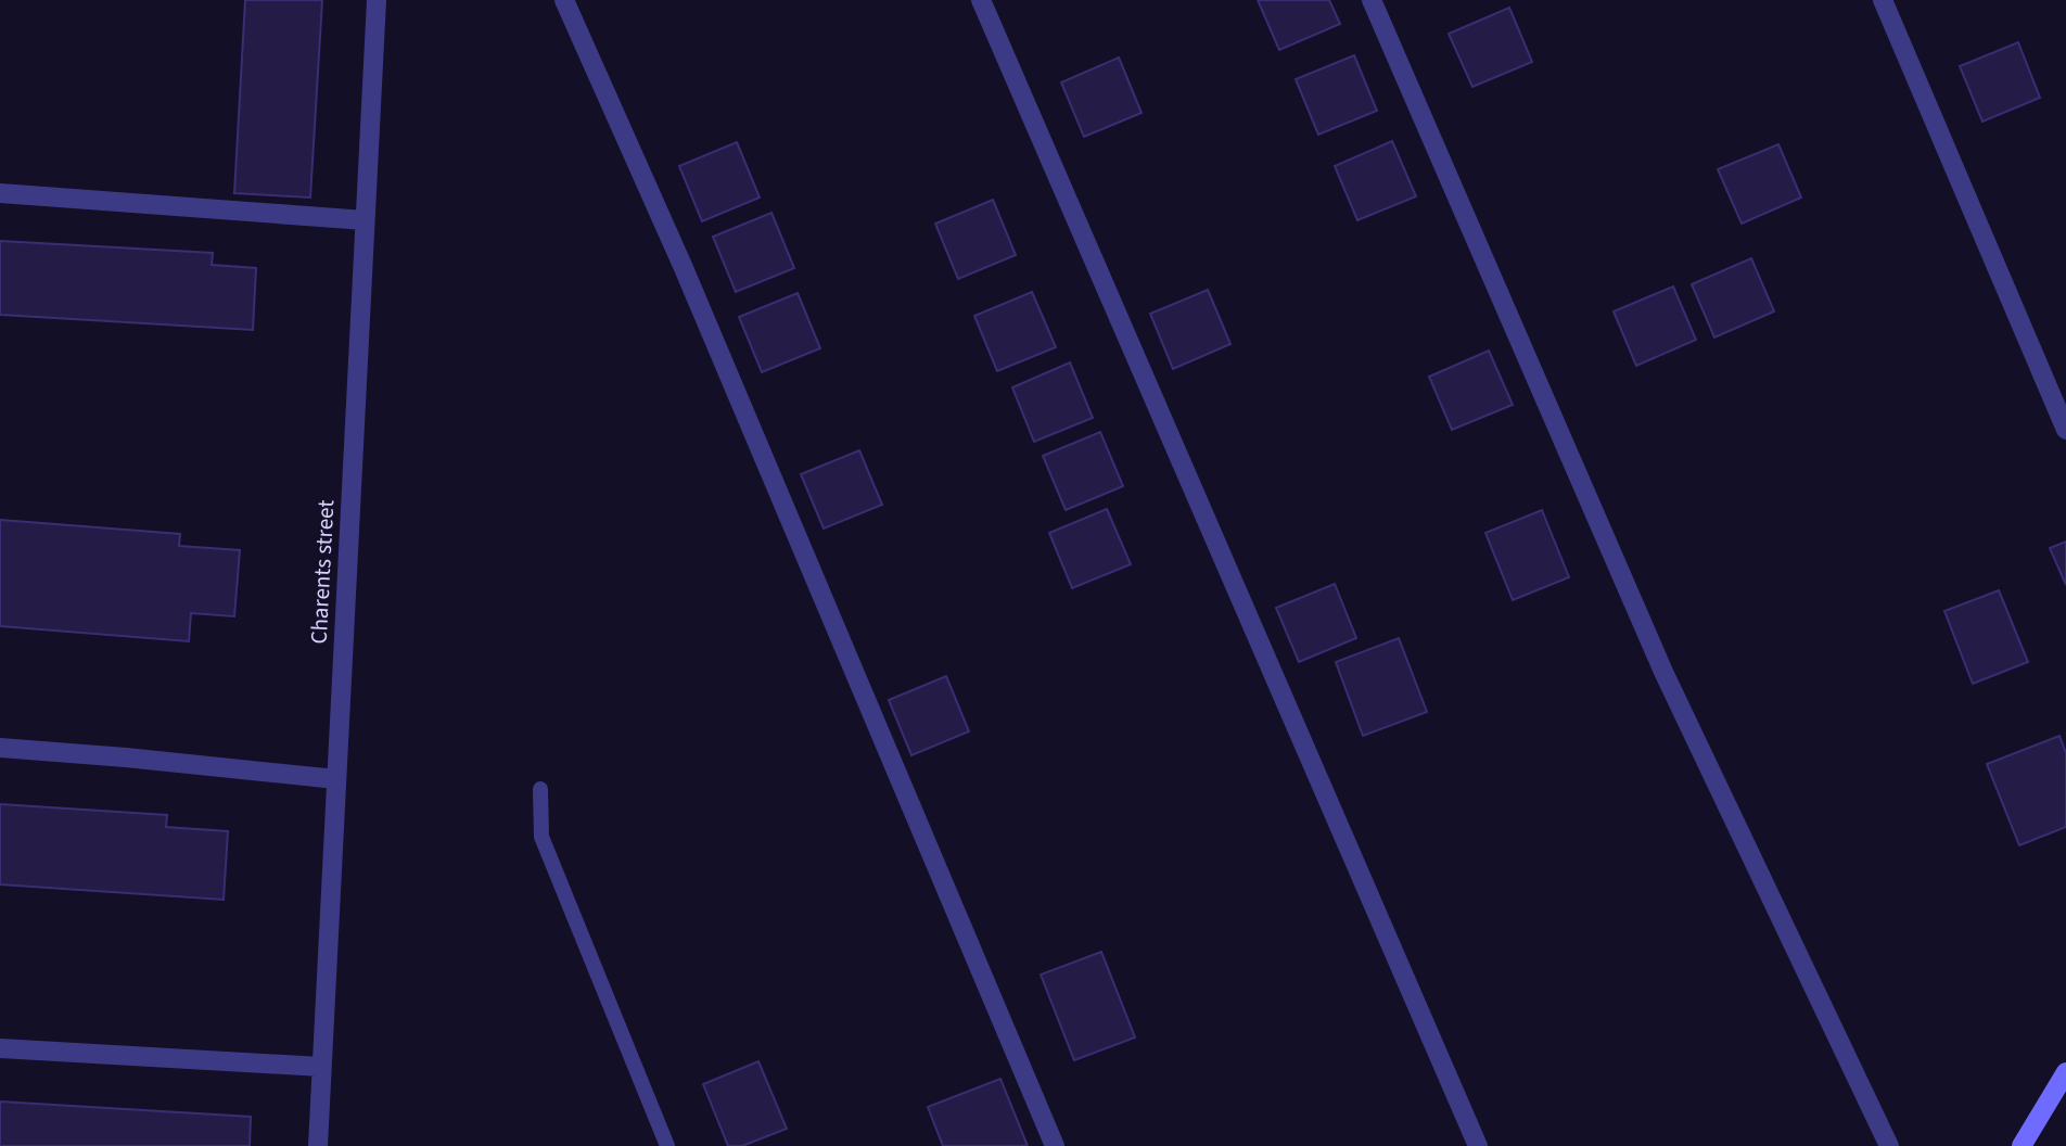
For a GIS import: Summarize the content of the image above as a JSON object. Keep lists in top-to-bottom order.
{
  "streets": {
    "street": ["Charents street"]
  }
}
